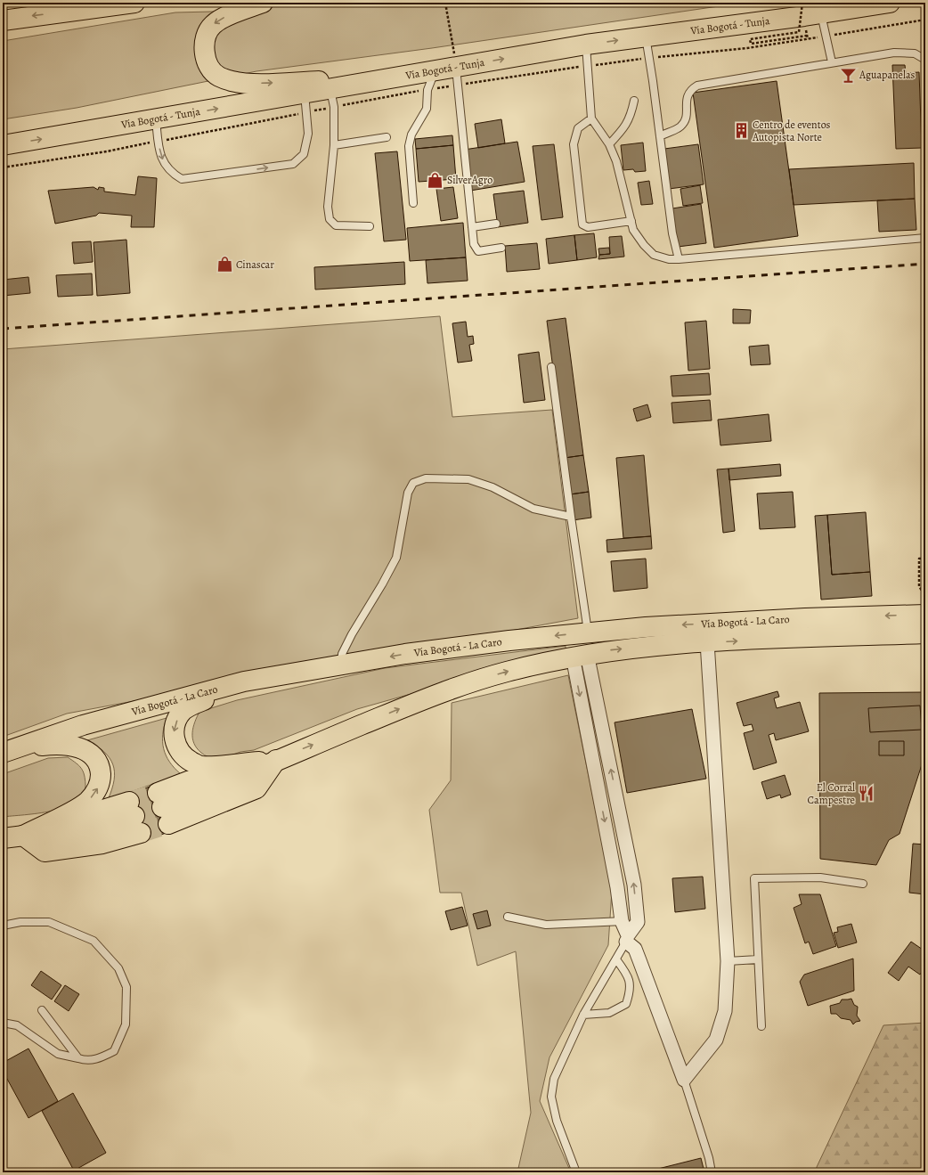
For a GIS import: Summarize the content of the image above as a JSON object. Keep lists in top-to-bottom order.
{
  "streets": {
    "main road": ["Vía Bogotá - Tunja", "Vía Bogotá - La Caro"]
  },
  "one_way": ["Vía Bogotá - Tunja"],
  "places": {
    "bar": ["Aguapanelas"],
    "building": ["Centro de eventos Autopista Norte"],
    "shop": ["SilverAgro", "Cinascar"],
    "restaurant": ["El Corral Campestre"]
  }
}
